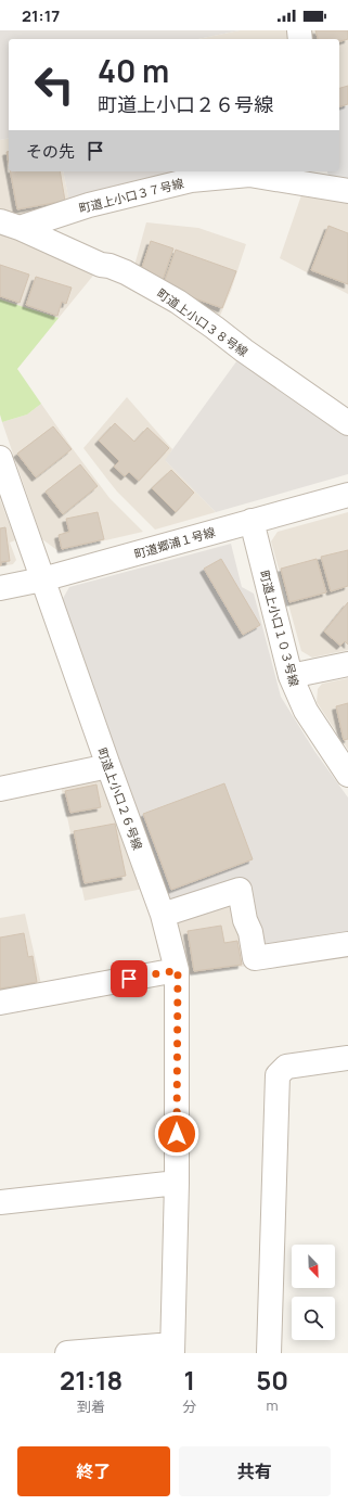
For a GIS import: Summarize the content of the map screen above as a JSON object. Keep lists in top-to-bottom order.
{
  "streets": {
    "street": [
      "町道上小口３７号線",
      "町道上小口３８号線",
      "町道郷浦１号線",
      "町道上小口１０３号線",
      "町道上小口２６号線"
    ]
  },
  "crossings": [
    ["町道上小口３７号線", "町道上小口３８号線"],
    ["町道郷浦１号線", "町道上小口１０３号線"],
    ["町道郷浦１号線", "町道上小口２６号線"]
  ],
  "north": "bottom right",
  "page": {
    "status": "21:17",
    "turn": ["40 m", "町道上小口２６号線"],
    "then": "その先",
    "eta": [
      "21:18",
      "到着",
      "1",
      "分",
      "50",
      "m"
    ],
    "buttons": ["終了", "共有"]
  }
}
